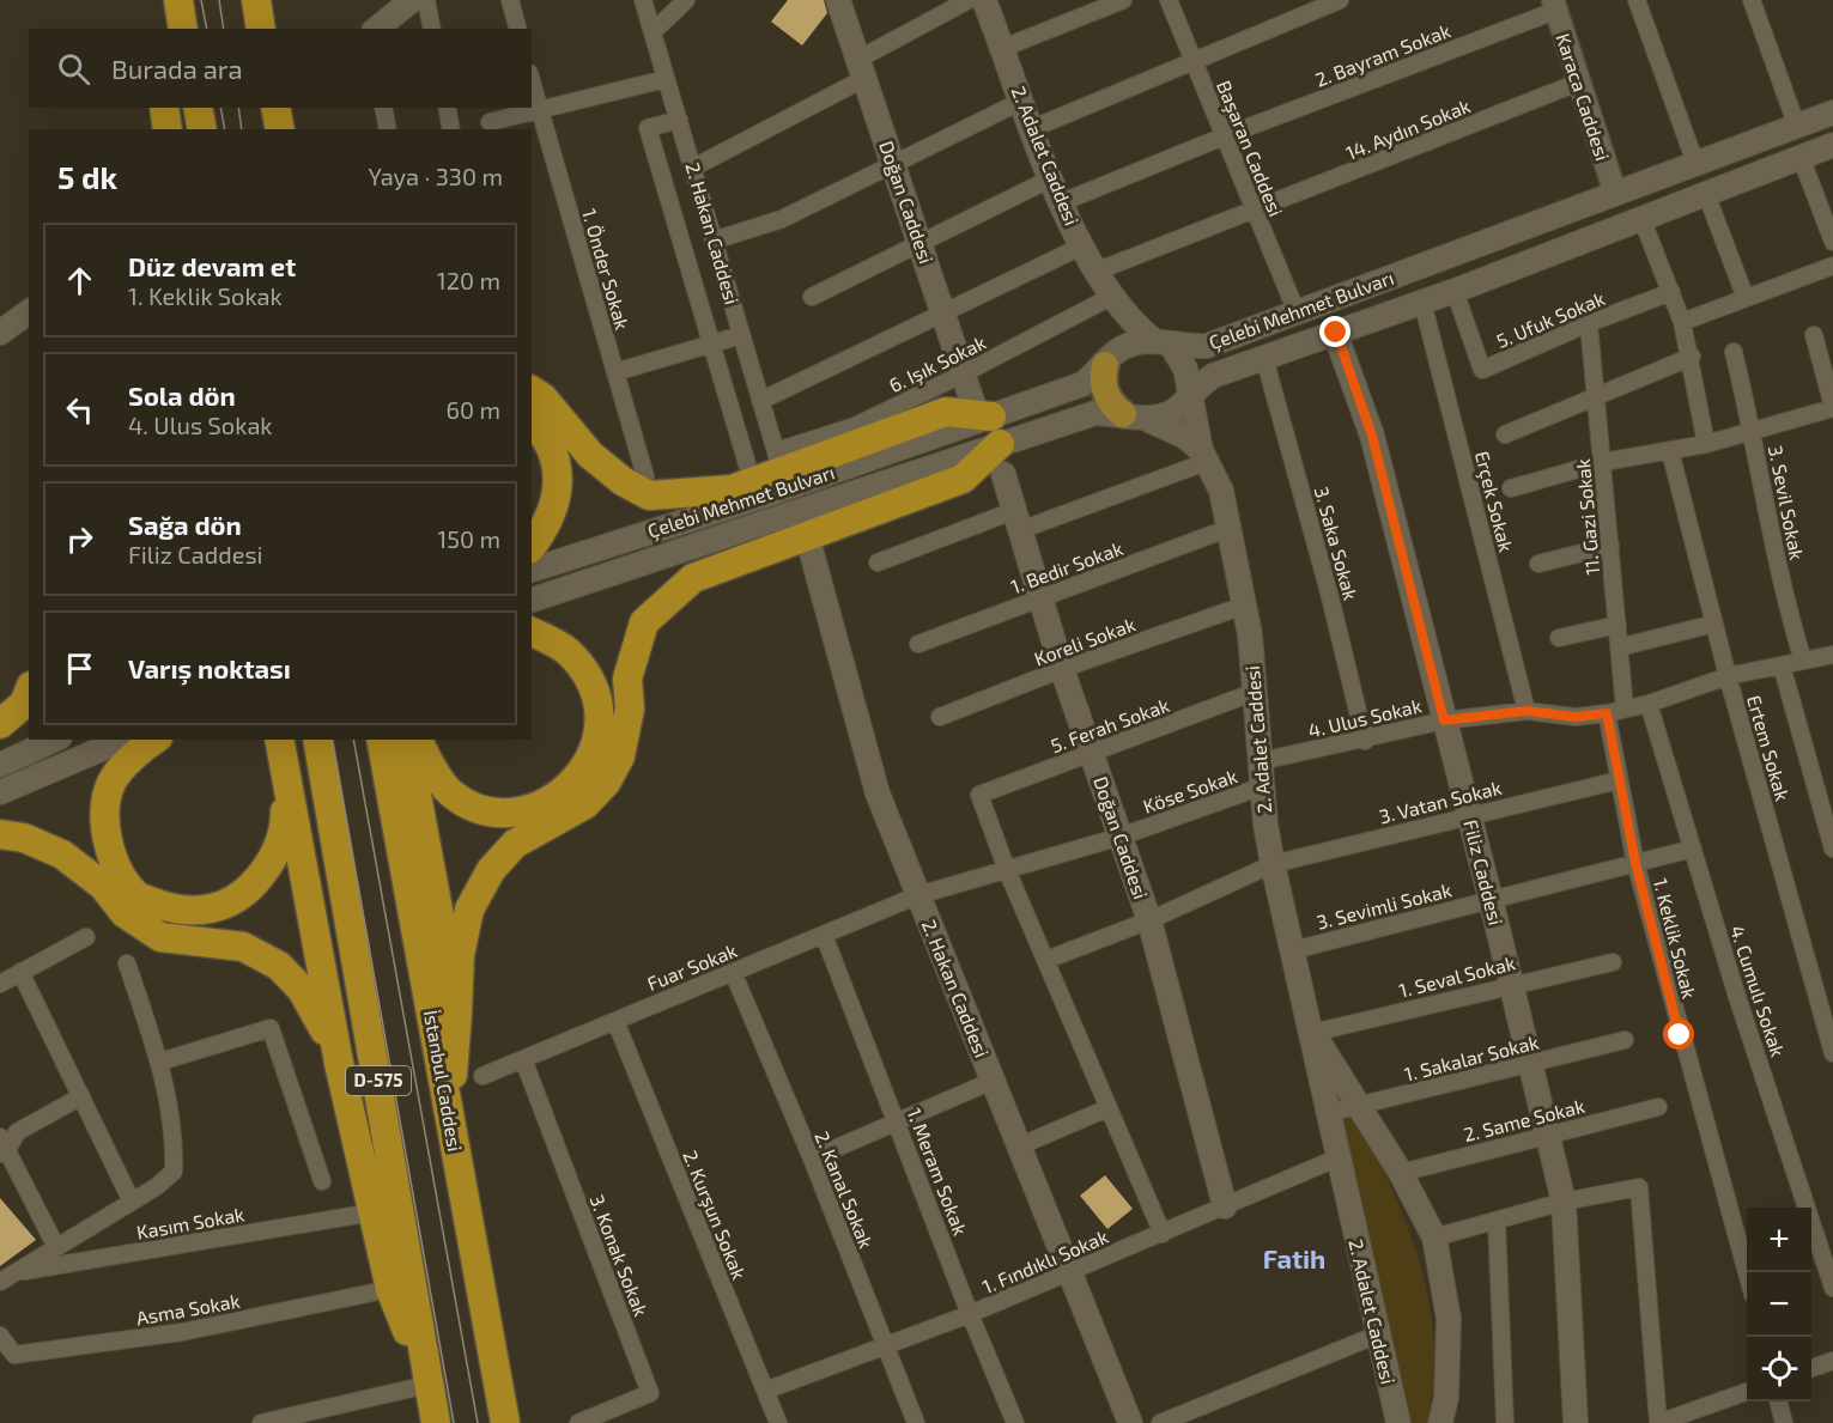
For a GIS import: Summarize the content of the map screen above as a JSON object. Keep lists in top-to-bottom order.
{
  "streets": {
    "highway": ["D-575", "İstanbul Caddesi"],
    "main road": [
      "2. Adalet Caddesi",
      "Doğan Caddesi",
      "2. Hakan Caddesi",
      "Çelebi Mehmet Bulvarı",
      "Filiz Caddesi"
    ],
    "street": [
      "2. Bayram Sokak",
      "Karaca Caddesi",
      "14. Aydın Sokak",
      "Başaran Caddesi",
      "1. Önder Sokak",
      "5. Ufuk Sokak",
      "6. Işık Sokak",
      "Erçek Sokak",
      "3. Sevil Sokak",
      "11. Gazi Sokak",
      "3. Saka Sokak",
      "1. Bedir Sokak",
      "Koreli Sokak",
      "4. Ulus Sokak",
      "5. Ferah Sokak",
      "Ertem Sokak",
      "Köse Sokak",
      "3. Vatan Sokak",
      "3. Sevimli Sokak",
      "1. Keklik Sokak",
      "Fuar Sokak",
      "1. Seval Sokak",
      "4. Cumulı Sokak",
      "1. Sakalar Sokak",
      "2. Same Sokak",
      "1. Meram Sokak",
      "2. Kanal Sokak",
      "2. Kurşun Sokak",
      "Kasım Sokak",
      "3. Konak Sokak",
      "1. Fındıklı Sokak",
      "Asma Sokak"
    ]
  },
  "crossings": [
    ["2. Bayram Sokak", "Karaca Caddesi"],
    ["2. Bayram Sokak", "Başaran Caddesi"],
    ["2. Bayram Sokak", "2. Adalet Caddesi"],
    ["Karaca Caddesi", "14. Aydın Sokak"],
    ["Karaca Caddesi", "Çelebi Mehmet Bulvarı"],
    ["14. Aydın Sokak", "Başaran Caddesi"],
    ["14. Aydın Sokak", "2. Adalet Caddesi"],
    ["Başaran Caddesi", "Çelebi Mehmet Bulvarı"],
    ["2. Adalet Caddesi", "Çelebi Mehmet Bulvarı"],
    ["2. Adalet Caddesi", "6. Işık Sokak"],
    ["2. Adalet Caddesi", "1. Bedir Sokak"],
    ["2. Adalet Caddesi", "Koreli Sokak"],
    ["2. Adalet Caddesi", "4. Ulus Sokak"],
    ["2. Adalet Caddesi", "5. Ferah Sokak"],
    ["2. Adalet Caddesi", "Köse Sokak"],
    ["2. Adalet Caddesi", "3. Vatan Sokak"],
    ["2. Adalet Caddesi", "3. Sevimli Sokak"],
    ["2. Adalet Caddesi", "1. Seval Sokak"],
    ["2. Adalet Caddesi", "1. Sakalar Sokak"],
    ["2. Adalet Caddesi", "2. Same Sokak"],
    ["2. Adalet Caddesi", "1. Fındıklı Sokak"],
    ["Doğan Caddesi", "Çelebi Mehmet Bulvarı"],
    ["Doğan Caddesi", "6. Işık Sokak"],
    ["Doğan Caddesi", "1. Bedir Sokak"],
    ["Doğan Caddesi", "Koreli Sokak"],
    ["Doğan Caddesi", "5. Ferah Sokak"],
    ["Doğan Caddesi", "Köse Sokak"],
    ["Doğan Caddesi", "3. Vatan Sokak"],
    ["Doğan Caddesi", "1. Fındıklı Sokak"],
    ["2. Hakan Caddesi", "6. Işık Sokak"],
    ["2. Hakan Caddesi", "Köse Sokak"],
    ["2. Hakan Caddesi", "Fuar Sokak"],
    ["2. Hakan Caddesi", "1. Fındıklı Sokak"],
    ["Çelebi Mehmet Bulvarı", "5. Ufuk Sokak"],
    ["Çelebi Mehmet Bulvarı", "Erçek Sokak"],
    ["Çelebi Mehmet Bulvarı", "3. Saka Sokak"],
    ["Çelebi Mehmet Bulvarı", "Filiz Caddesi"],
    ["5. Ufuk Sokak", "11. Gazi Sokak"],
    ["Erçek Sokak", "4. Ulus Sokak"],
    ["3. Sevil Sokak", "4. Ulus Sokak"],
    ["11. Gazi Sokak", "4. Ulus Sokak"],
    ["3. Saka Sokak", "4. Ulus Sokak"],
    ["4. Ulus Sokak", "Ertem Sokak"],
    ["4. Ulus Sokak", "Filiz Caddesi"],
    ["4. Ulus Sokak", "1. Keklik Sokak"],
    ["4. Ulus Sokak", "4. Cumulı Sokak"],
    ["5. Ferah Sokak", "Köse Sokak"],
    ["Köse Sokak", "Fuar Sokak"],
    ["3. Vatan Sokak", "Filiz Caddesi"],
    ["3. Vatan Sokak", "1. Keklik Sokak"],
    ["Filiz Caddesi", "3. Sevimli Sokak"],
    ["Filiz Caddesi", "1. Seval Sokak"],
    ["Filiz Caddesi", "1. Sakalar Sokak"],
    ["Filiz Caddesi", "2. Same Sokak"],
    ["3. Sevimli Sokak", "1. Keklik Sokak"],
    ["3. Sevimli Sokak", "4. Cumulı Sokak"],
    ["Fuar Sokak", "1. Meram Sokak"],
    ["Fuar Sokak", "2. Kanal Sokak"],
    ["Fuar Sokak", "2. Kurşun Sokak"],
    ["Fuar Sokak", "3. Konak Sokak"],
    ["1. Meram Sokak", "1. Fındıklı Sokak"],
    ["2. Kanal Sokak", "1. Fındıklı Sokak"],
    ["2. Kurşun Sokak", "1. Fındıklı Sokak"]
  ],
  "districts": ["Fatih"],
  "page": {
    "search": "Burada ara",
    "heading": ["5 dk", "Yaya · 330 m"],
    "list": [
      ["Düz devam et", "1. Keklik Sokak", "120 m"],
      ["Sola dön", "4. Ulus Sokak", "60 m"],
      ["Sağa dön", "Filiz Caddesi", "150 m"],
      "Varış noktası"
    ],
    "map_buttons": ["+", "−"]
  }
}
